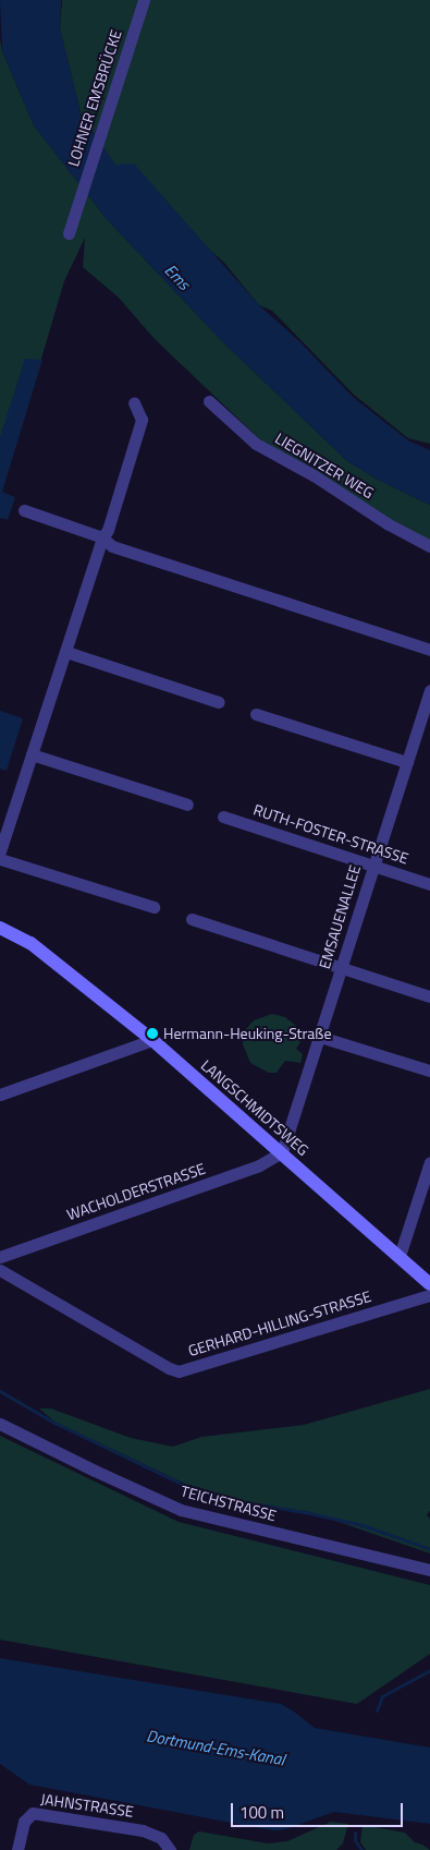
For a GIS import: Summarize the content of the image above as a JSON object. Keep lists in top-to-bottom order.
{
  "streets": {
    "street": [
      "LOHNER EMSBRÜCKE",
      "LIEGNITZER WEG",
      "RUTH-FOSTER-STRASSE",
      "EMSAUENALLEE",
      "LANGSCHMIDTSWEG",
      "WACHOLDERSTRASSE",
      "GERHARD-HILLING-STRASSE",
      "TEICHSTRASSE",
      "JAHNSTRASSE"
    ]
  },
  "crossings": [
    ["RUTH-FOSTER-STRASSE", "EMSAUENALLEE"],
    ["EMSAUENALLEE", "LANGSCHMIDTSWEG"],
    ["EMSAUENALLEE", "WACHOLDERSTRASSE"],
    ["LANGSCHMIDTSWEG", "WACHOLDERSTRASSE"]
  ],
  "water": ["Ems", "Dortmund-Ems-Kanal"],
  "places": ["Hermann-Heuking-Straße"],
  "scale_bar": "100 m"
}
